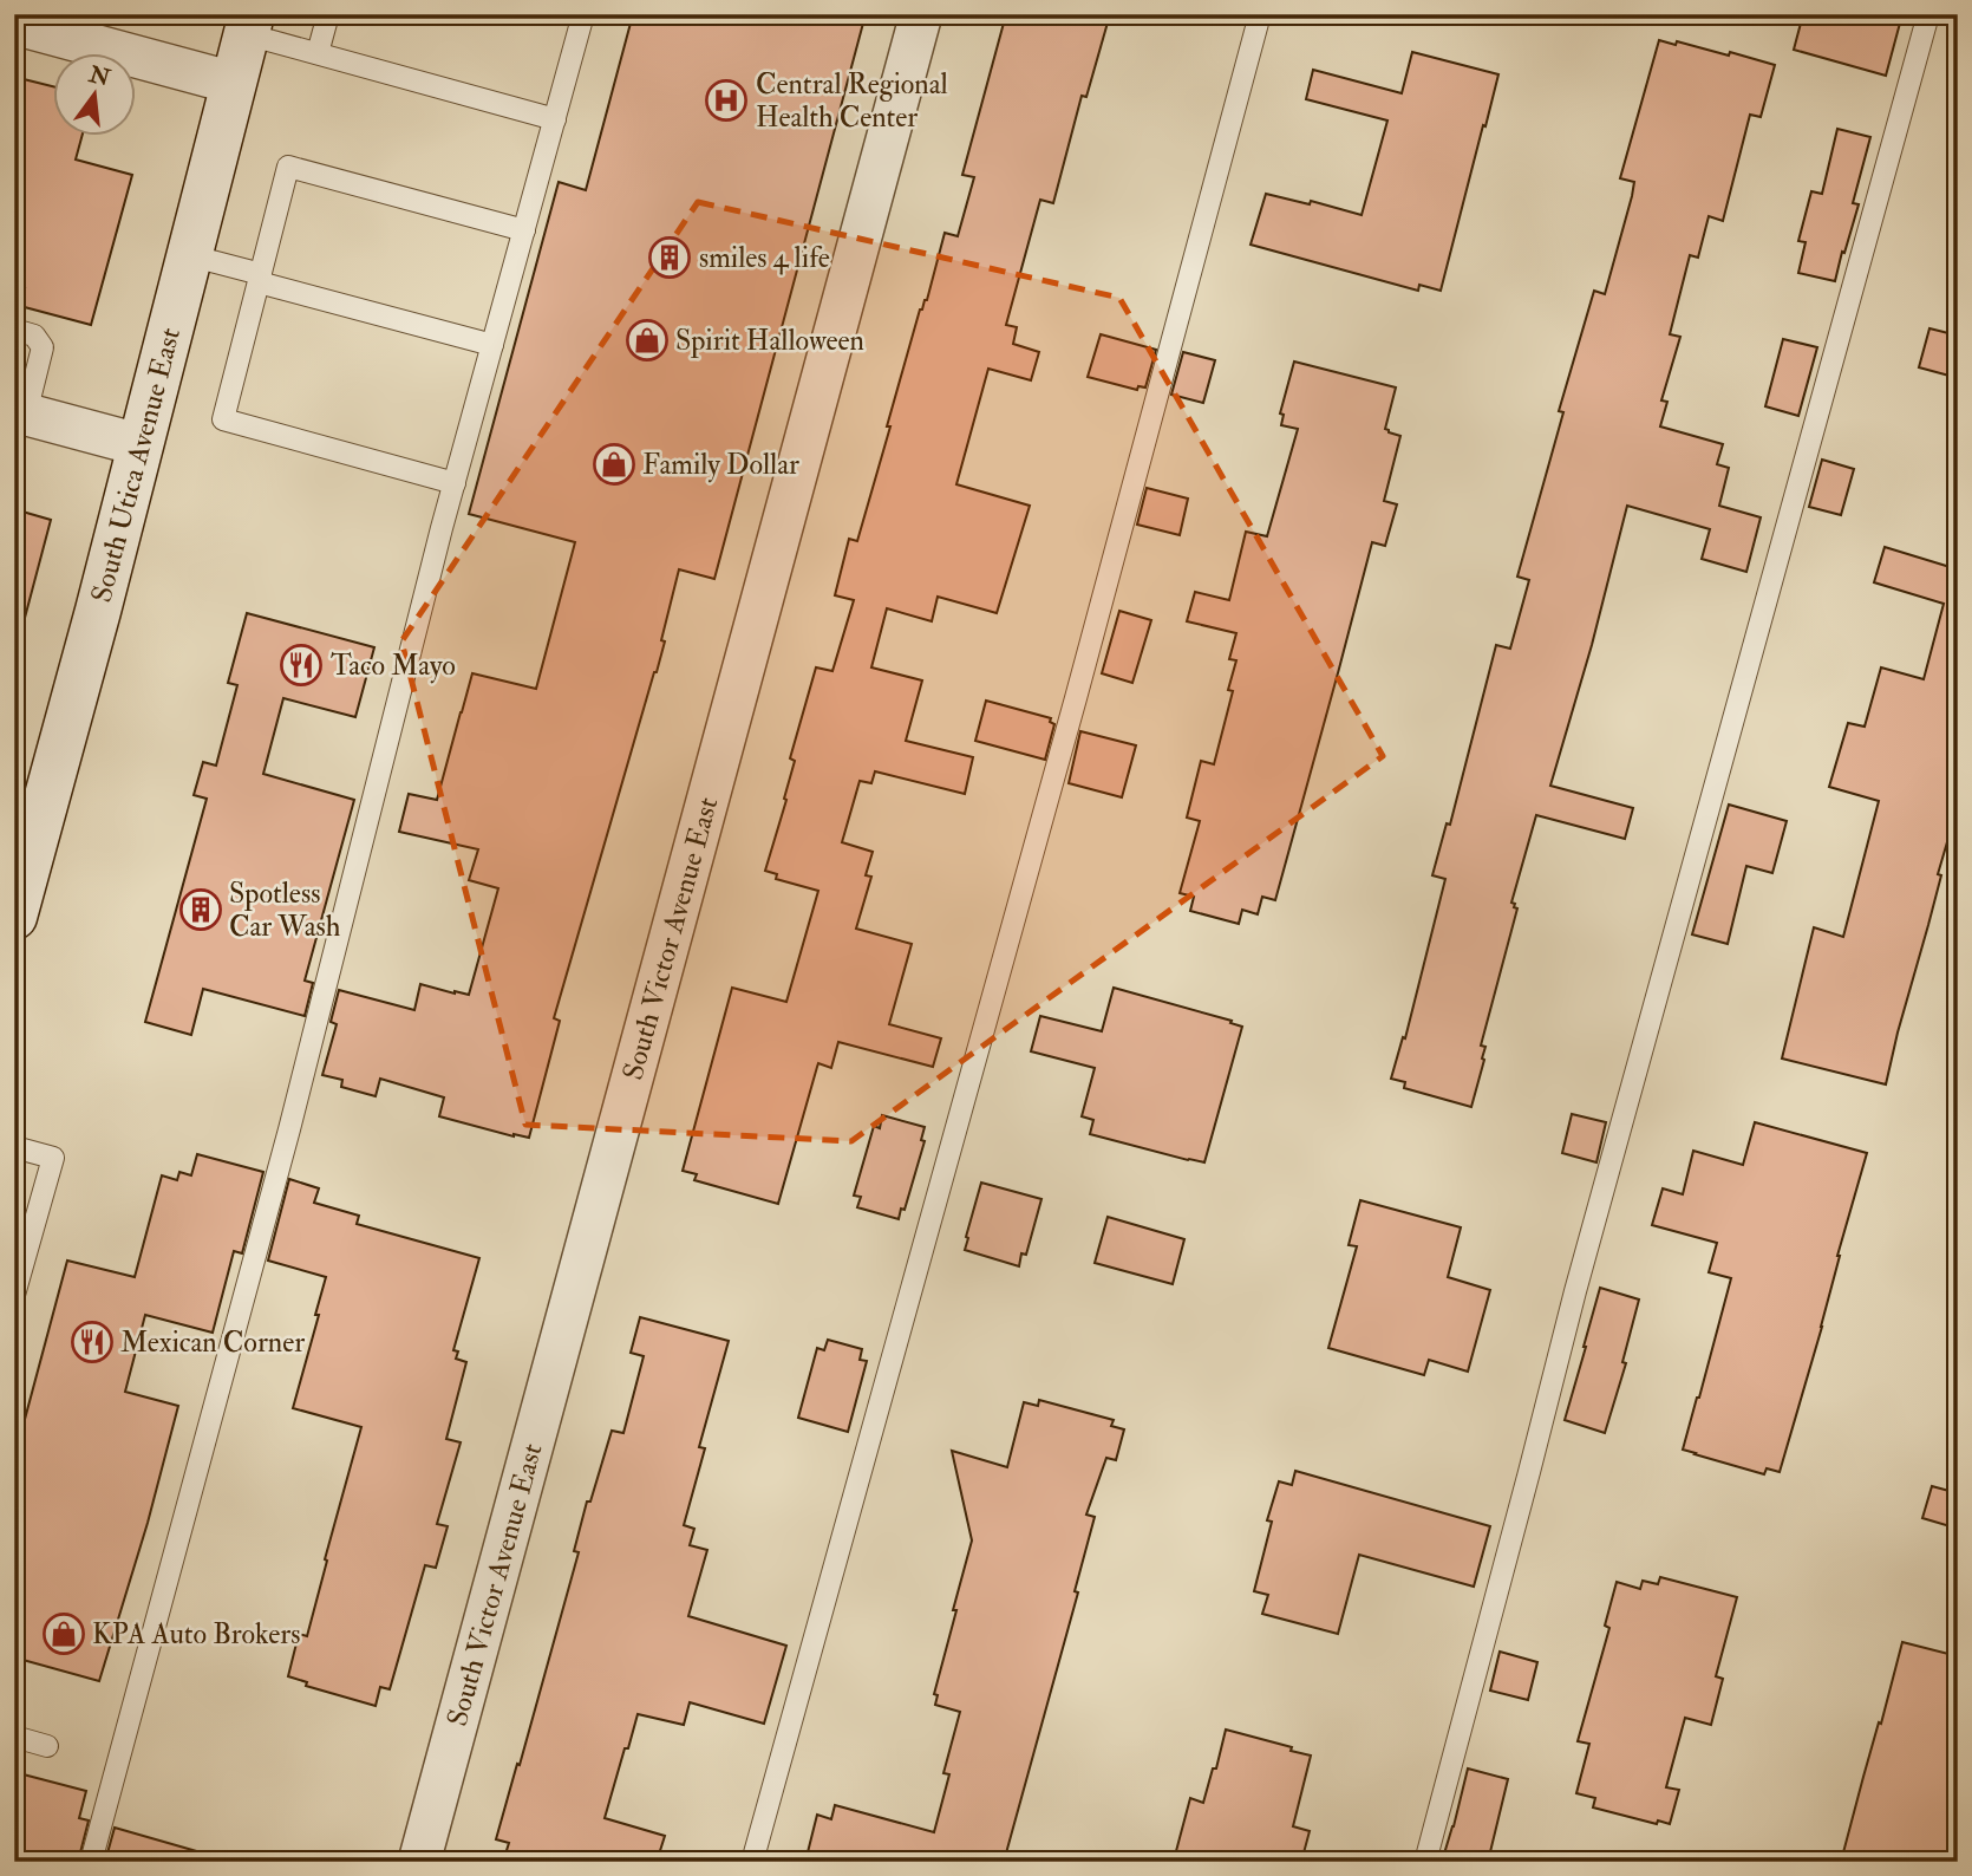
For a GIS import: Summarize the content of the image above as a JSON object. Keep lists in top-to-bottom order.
{
  "streets": {
    "main road": ["South Utica Avenue East"],
    "street": ["South Victor Avenue East"]
  },
  "places": {
    "hospital": ["Central Regional Health Center"],
    "building": ["smiles 4 life", "Spotless Car Wash"],
    "shop": ["Spirit Halloween", "Family Dollar", "KPA Auto Brokers"],
    "restaurant": ["Taco Mayo", "Mexican Corner"]
  },
  "north": "top"
}
